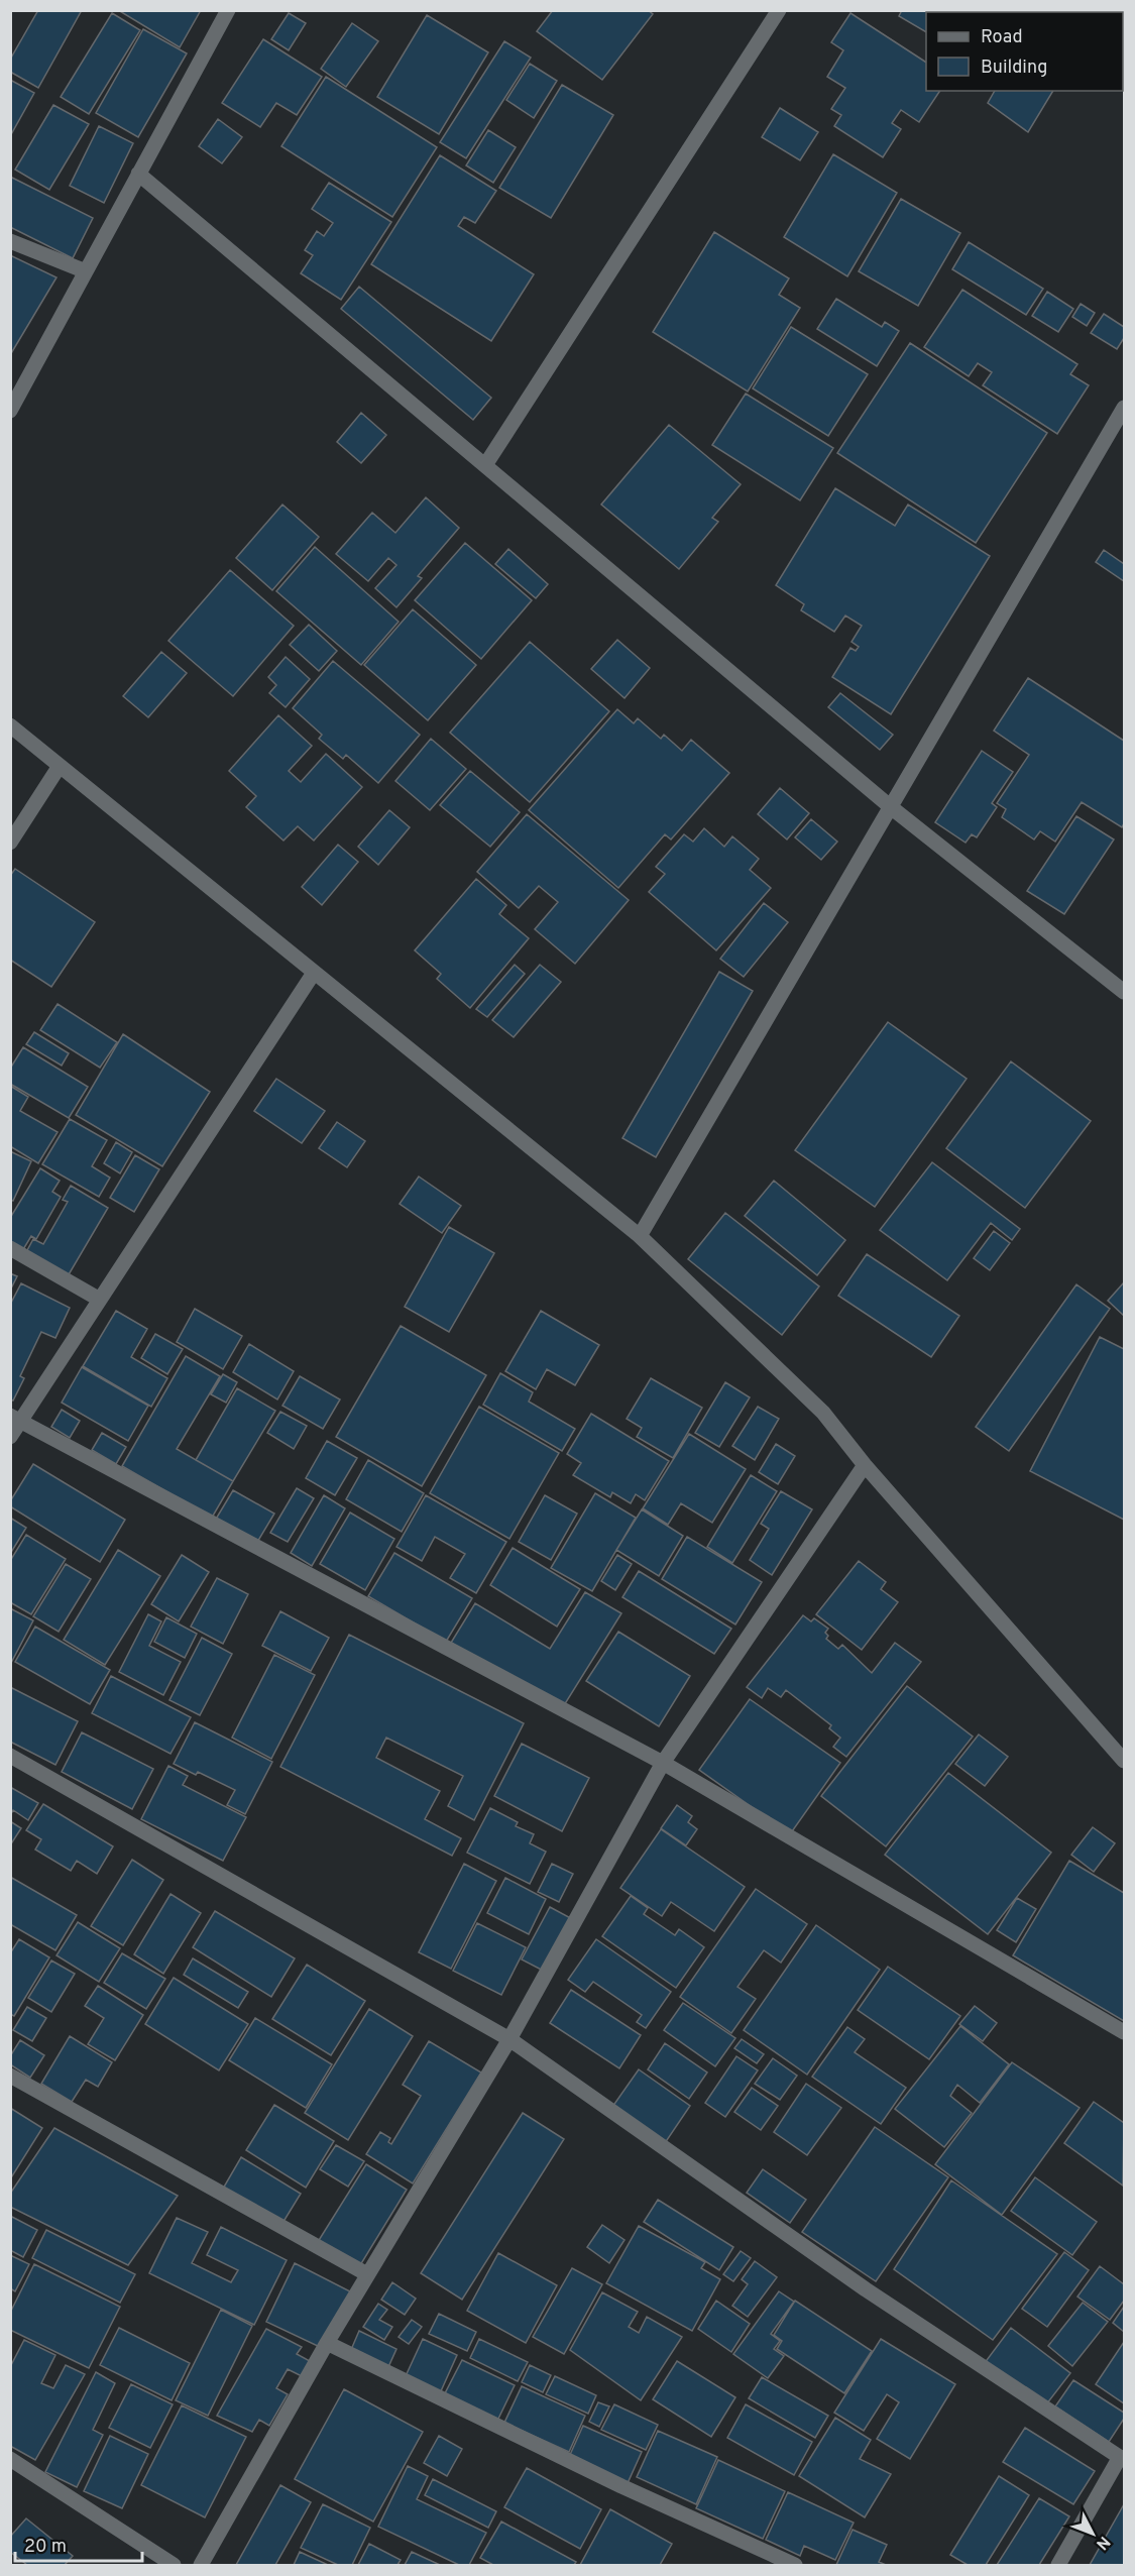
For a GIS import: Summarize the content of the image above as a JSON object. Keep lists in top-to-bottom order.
{
  "legend": ["Road", "Building"],
  "scale_bar": "20 m",
  "north": "bottom right"
}
